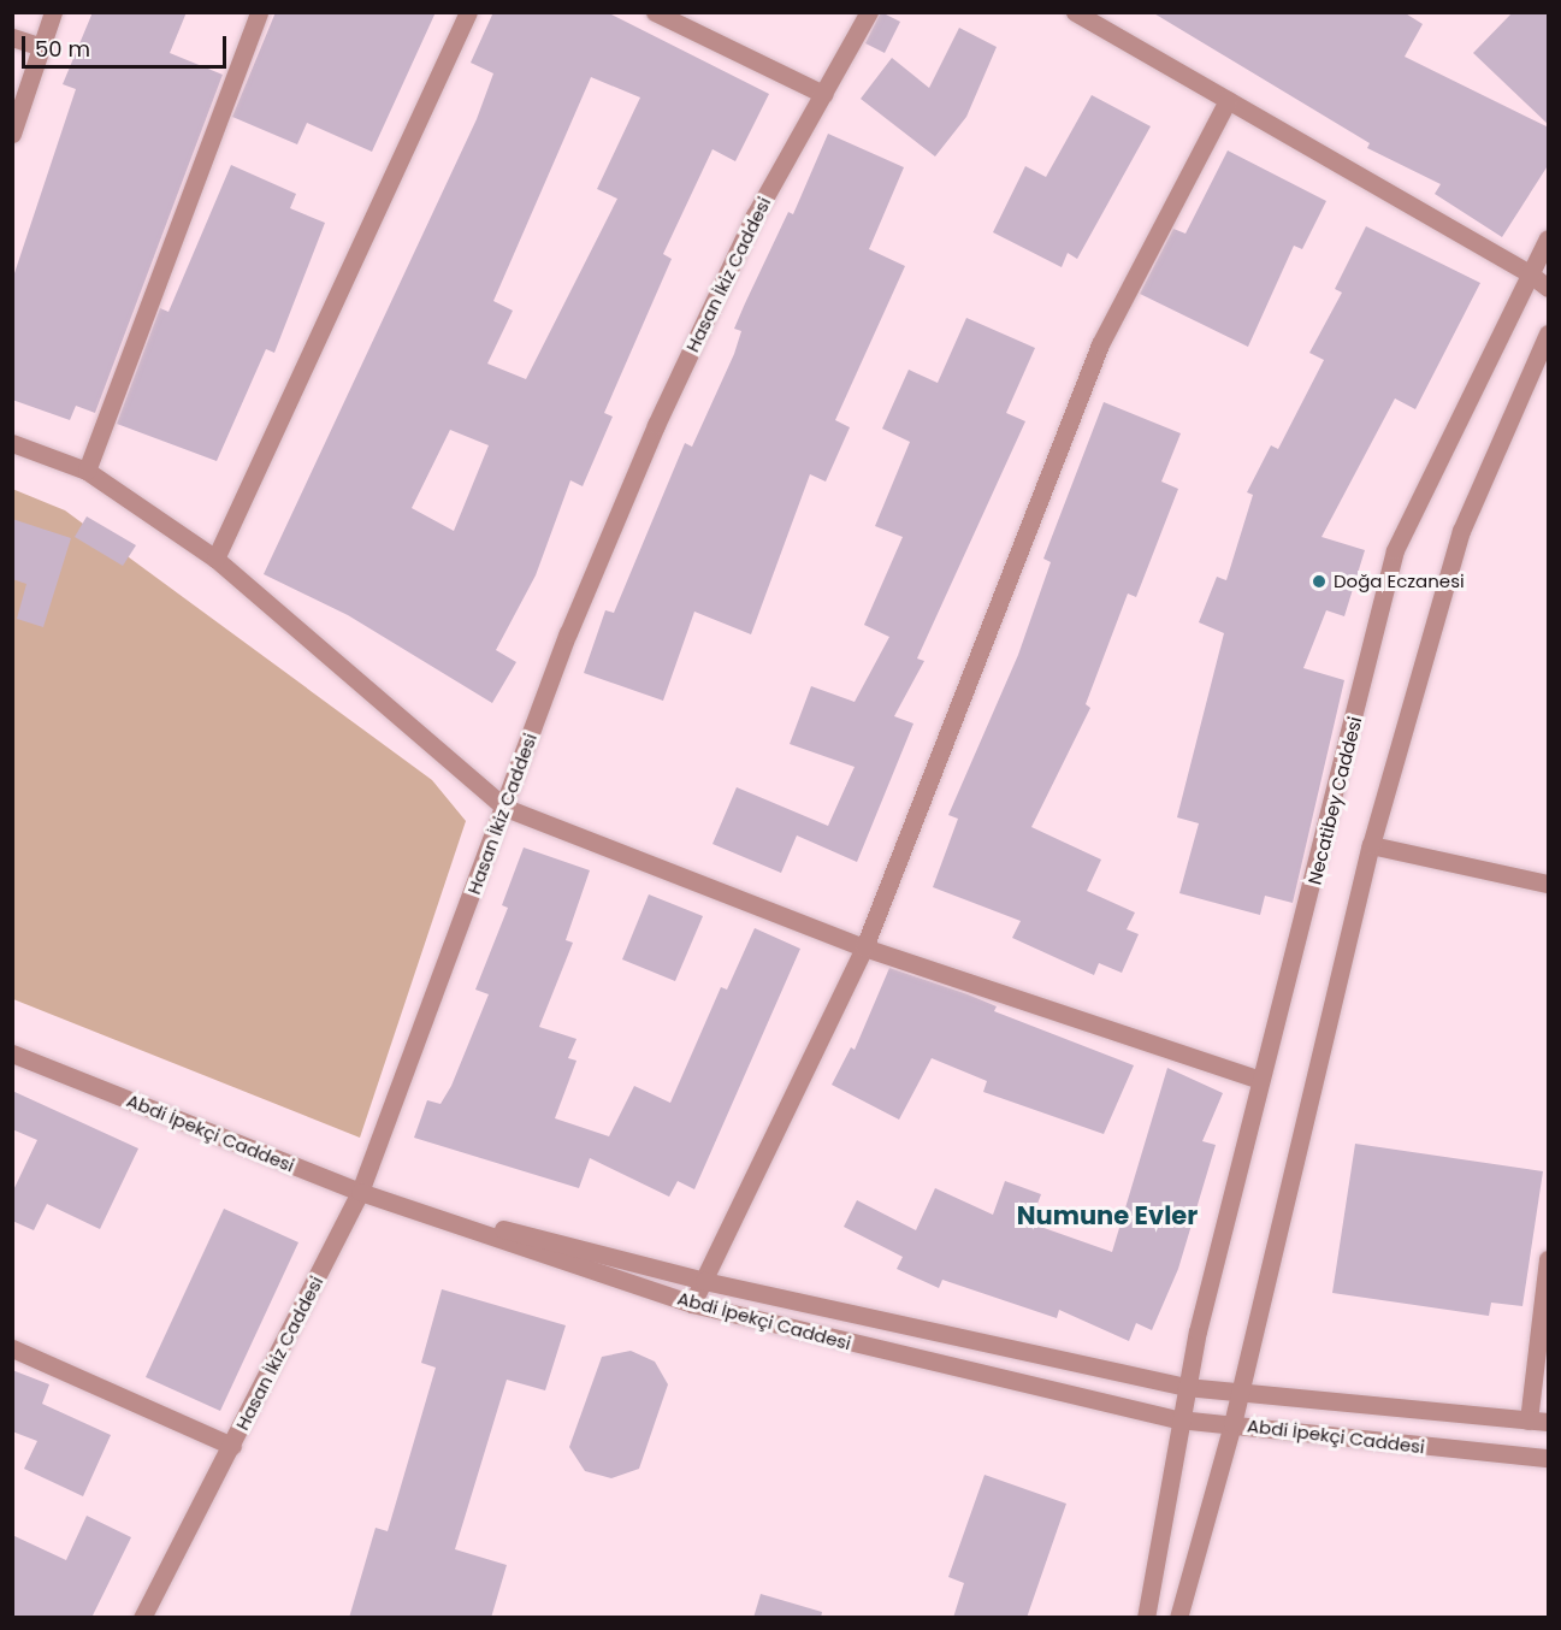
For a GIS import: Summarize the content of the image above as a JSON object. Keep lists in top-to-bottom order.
{
  "streets": {
    "street": ["Hasan İkiz Caddesi", "Necatibey Caddesi", "Abdi İpekçi Caddesi"]
  },
  "crossings": [
    ["Hasan İkiz Caddesi", "Abdi İpekçi Caddesi"],
    ["Necatibey Caddesi", "Abdi İpekçi Caddesi"]
  ],
  "districts": ["Numune Evler"],
  "places": ["Doğa Eczanesi"],
  "scale_bar": "50 m"
}
